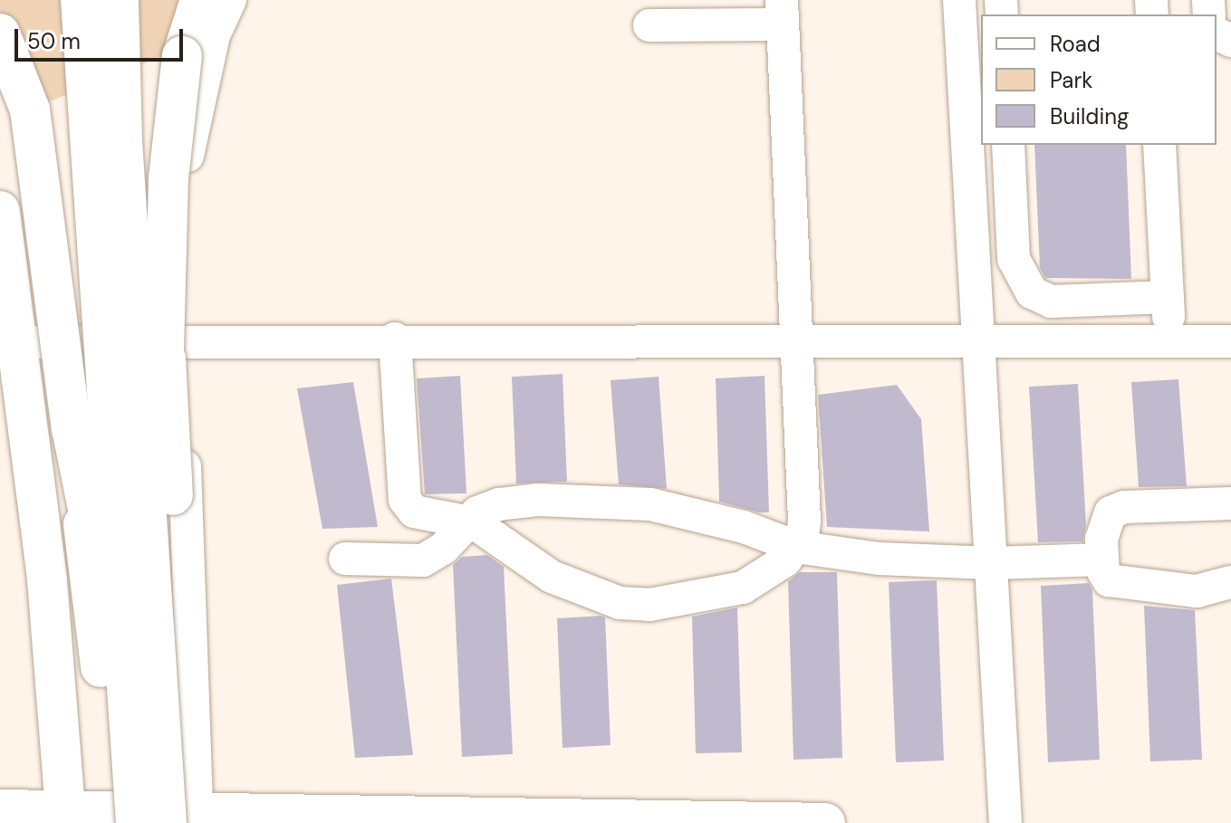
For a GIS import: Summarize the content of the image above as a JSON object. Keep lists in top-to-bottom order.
{
  "legend": ["Road", "Park", "Building"],
  "scale_bar": "50 m"
}
